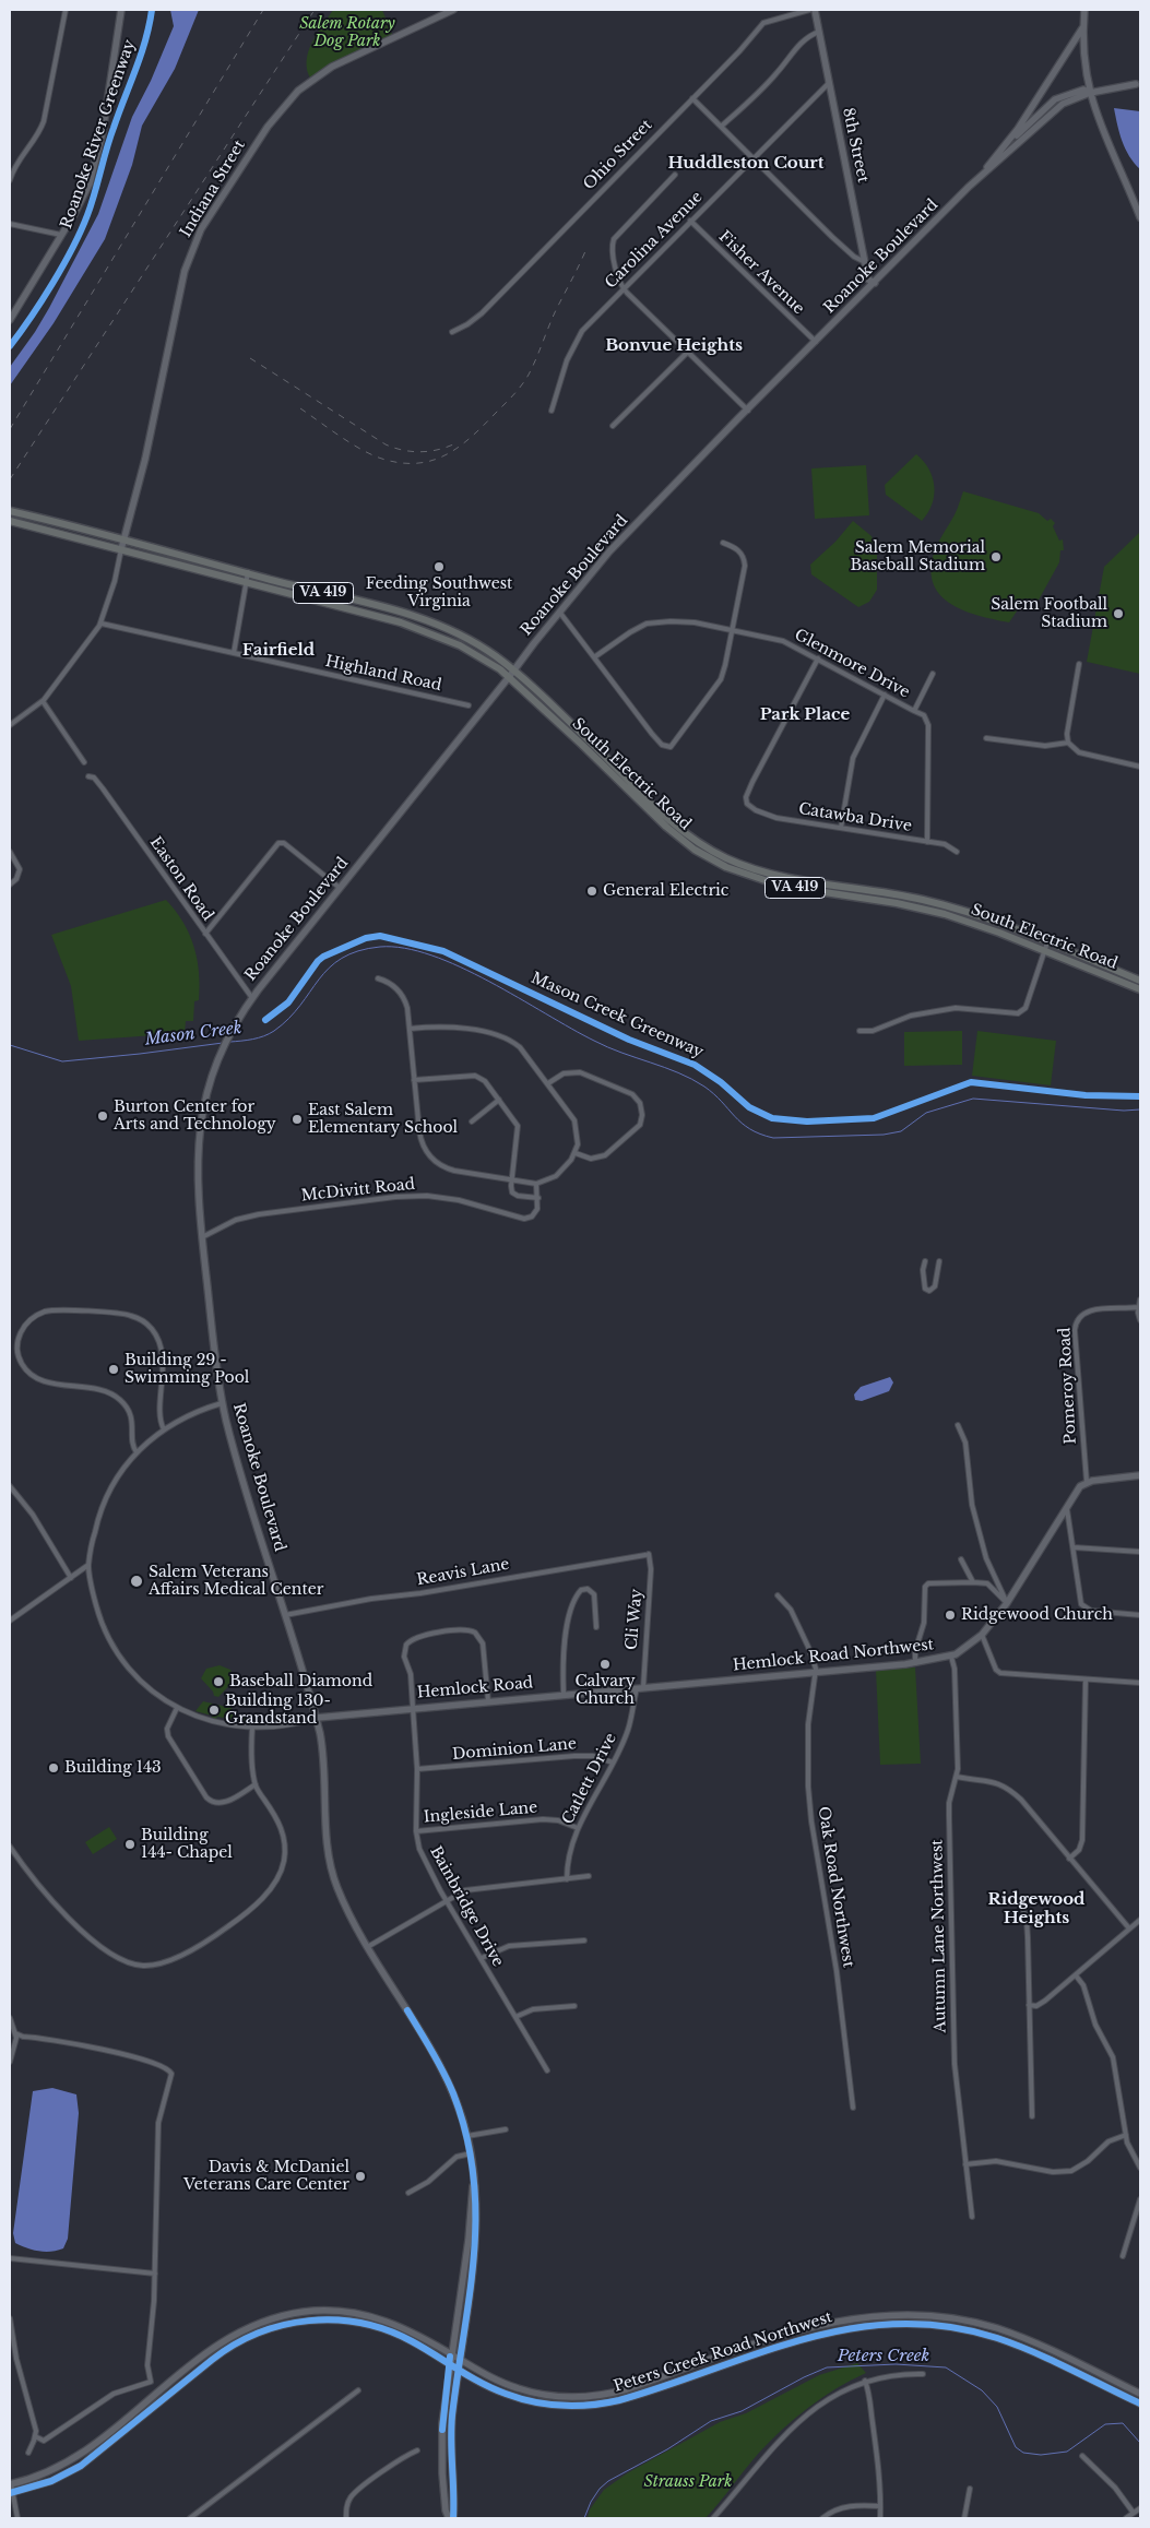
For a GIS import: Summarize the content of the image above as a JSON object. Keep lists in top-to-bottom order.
{
  "streets": {
    "main road": [
      "8th Street",
      "Indiana Street",
      "Roanoke Boulevard",
      "VA 419",
      "South Electric Road",
      "Hemlock Road Northwest",
      "Hemlock Road",
      "Peters Creek Road Northwest"
    ],
    "street": [
      "Ohio Street",
      "Carolina Avenue",
      "Fisher Avenue",
      "Glenmore Drive",
      "Highland Road",
      "Catawba Drive",
      "Easton Road",
      "McDivitt Road",
      "Pomeroy Road",
      "Reavis Lane",
      "Cli Way",
      "Dominion Lane",
      "Catlett Drive",
      "Ingleside Lane",
      "Oak Road Northwest",
      "Bainbridge Drive",
      "Autumn Lane Northwest"
    ],
    "cycle path": ["Roanoke River Greenway", "Mason Creek Greenway"]
  },
  "crossings": [
    ["8th Street", "Carolina Avenue"],
    ["8th Street", "Roanoke Boulevard"],
    ["Indiana Street", "VA 419"],
    ["Indiana Street", "South Electric Road"],
    ["Carolina Avenue", "Fisher Avenue"],
    ["Roanoke Boulevard", "Fisher Avenue"],
    ["Roanoke Boulevard", "South Electric Road"],
    ["Roanoke Boulevard", "Easton Road"],
    ["Roanoke Boulevard", "McDivitt Road"],
    ["Roanoke Boulevard", "Reavis Lane"],
    ["Roanoke Boulevard", "Hemlock Road"],
    ["VA 419", "South Electric Road"],
    ["Glenmore Drive", "Catawba Drive"],
    ["Pomeroy Road", "Hemlock Road Northwest"],
    ["Reavis Lane", "Cli Way"],
    ["Cli Way", "Hemlock Road Northwest"],
    ["Cli Way", "Hemlock Road"],
    ["Cli Way", "Catlett Drive"],
    ["Hemlock Road Northwest", "Hemlock Road"],
    ["Hemlock Road Northwest", "Catlett Drive"],
    ["Hemlock Road Northwest", "Oak Road Northwest"],
    ["Hemlock Road Northwest", "Autumn Lane Northwest"],
    ["Hemlock Road", "Catlett Drive"],
    ["Hemlock Road", "Bainbridge Drive"],
    ["Dominion Lane", "Catlett Drive"],
    ["Dominion Lane", "Bainbridge Drive"],
    ["Catlett Drive", "Ingleside Lane"],
    ["Ingleside Lane", "Bainbridge Drive"]
  ],
  "districts": [
    "Huddleston Court",
    "Bonvue Heights",
    "Fairfield",
    "Park Place",
    "Ridgewood Heights"
  ],
  "water": ["Mason Creek", "Peters Creek"],
  "parks": ["Salem Rotary Dog Park", "Strauss Park"],
  "places": [
    "Salem Memorial Baseball Stadium",
    "Feeding Southwest Virginia",
    "Salem Football Stadium",
    "General Electric",
    "Burton Center for Arts and Technology",
    "East Salem Elementary School",
    "Building 29 - Swimming Pool",
    "Salem Veterans Affairs Medical Center",
    "Ridgewood Church",
    "Calvary Church",
    "Baseball Diamond",
    "Building 130- Grandstand",
    "Building 143",
    "Building 144- Chapel",
    "Davis & McDaniel Veterans Care Center"
  ]
}
